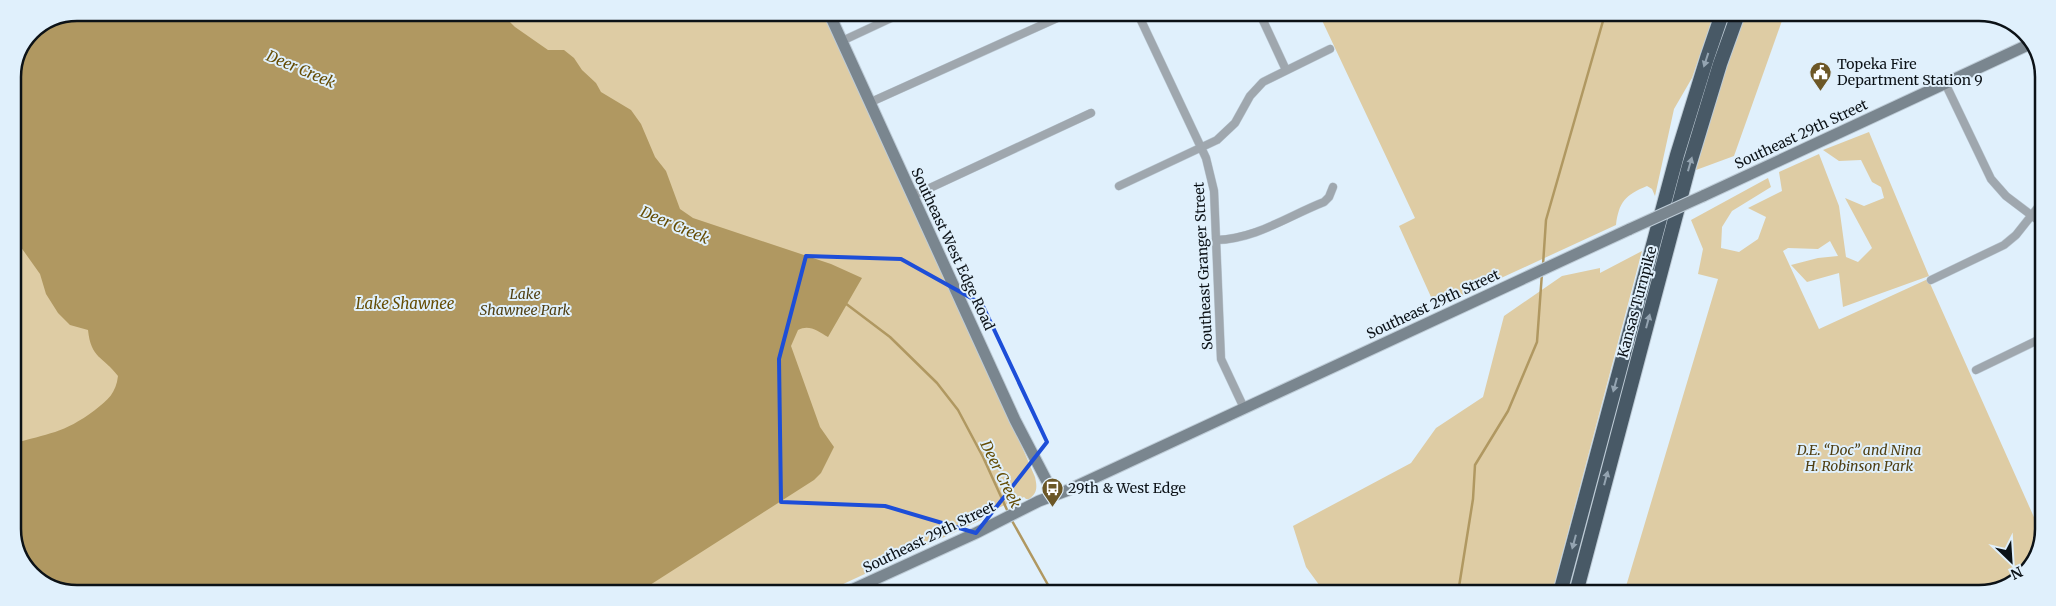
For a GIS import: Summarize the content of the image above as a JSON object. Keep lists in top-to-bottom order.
{
  "streets": {
    "highway": ["Kansas Turnpike"],
    "main road": ["Southeast 29th Street", "Southeast West Edge Road"],
    "street": ["Southeast Granger Street"]
  },
  "crossings": [
    ["Southeast 29th Street", "Southeast West Edge Road"],
    ["Southeast 29th Street", "Southeast Granger Street"]
  ],
  "water": ["Deer Creek", "Lake Shawnee"],
  "parks": ["Lake Shawnee Park", "D.E. “Doc” and Nina H. Robinson Park"],
  "places": {
    "public building": ["Topeka Fire Department Station 9"],
    "bus stop": ["29th & West Edge"]
  },
  "north": "bottom right"
}
